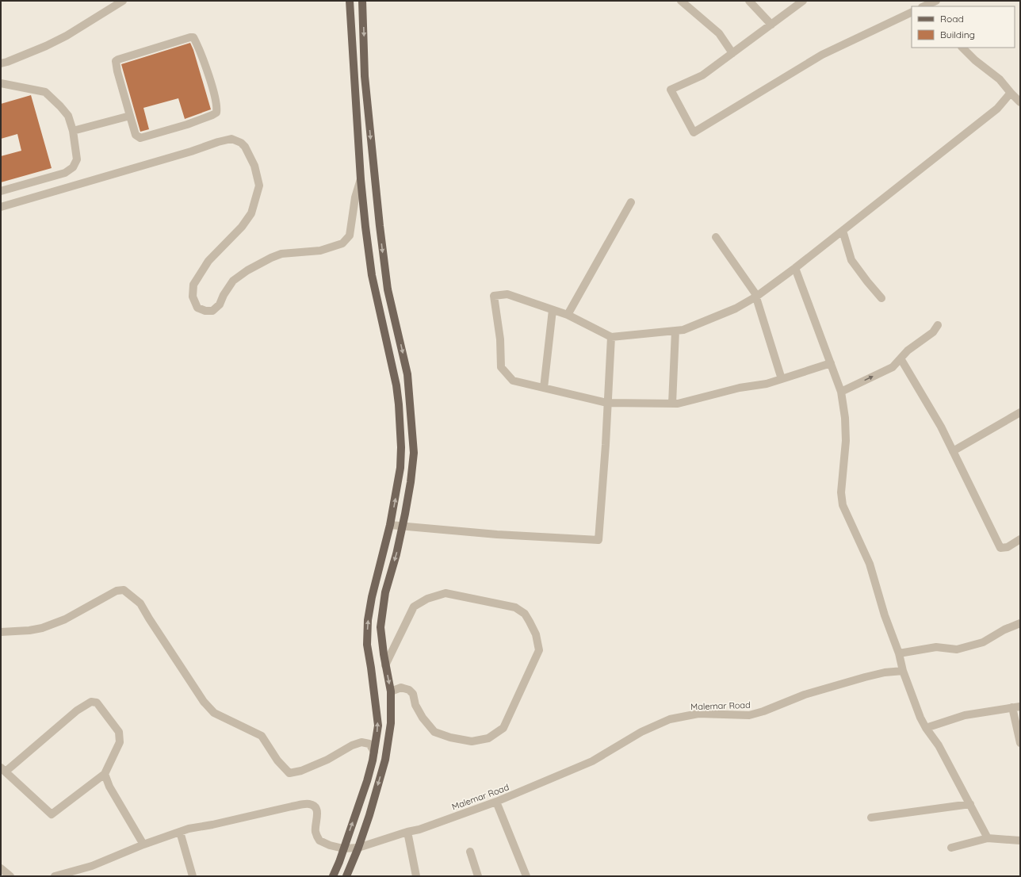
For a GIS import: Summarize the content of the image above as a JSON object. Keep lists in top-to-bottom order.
{
  "streets": {
    "street": ["Malemar Road"]
  },
  "legend": ["Road", "Building"]
}
